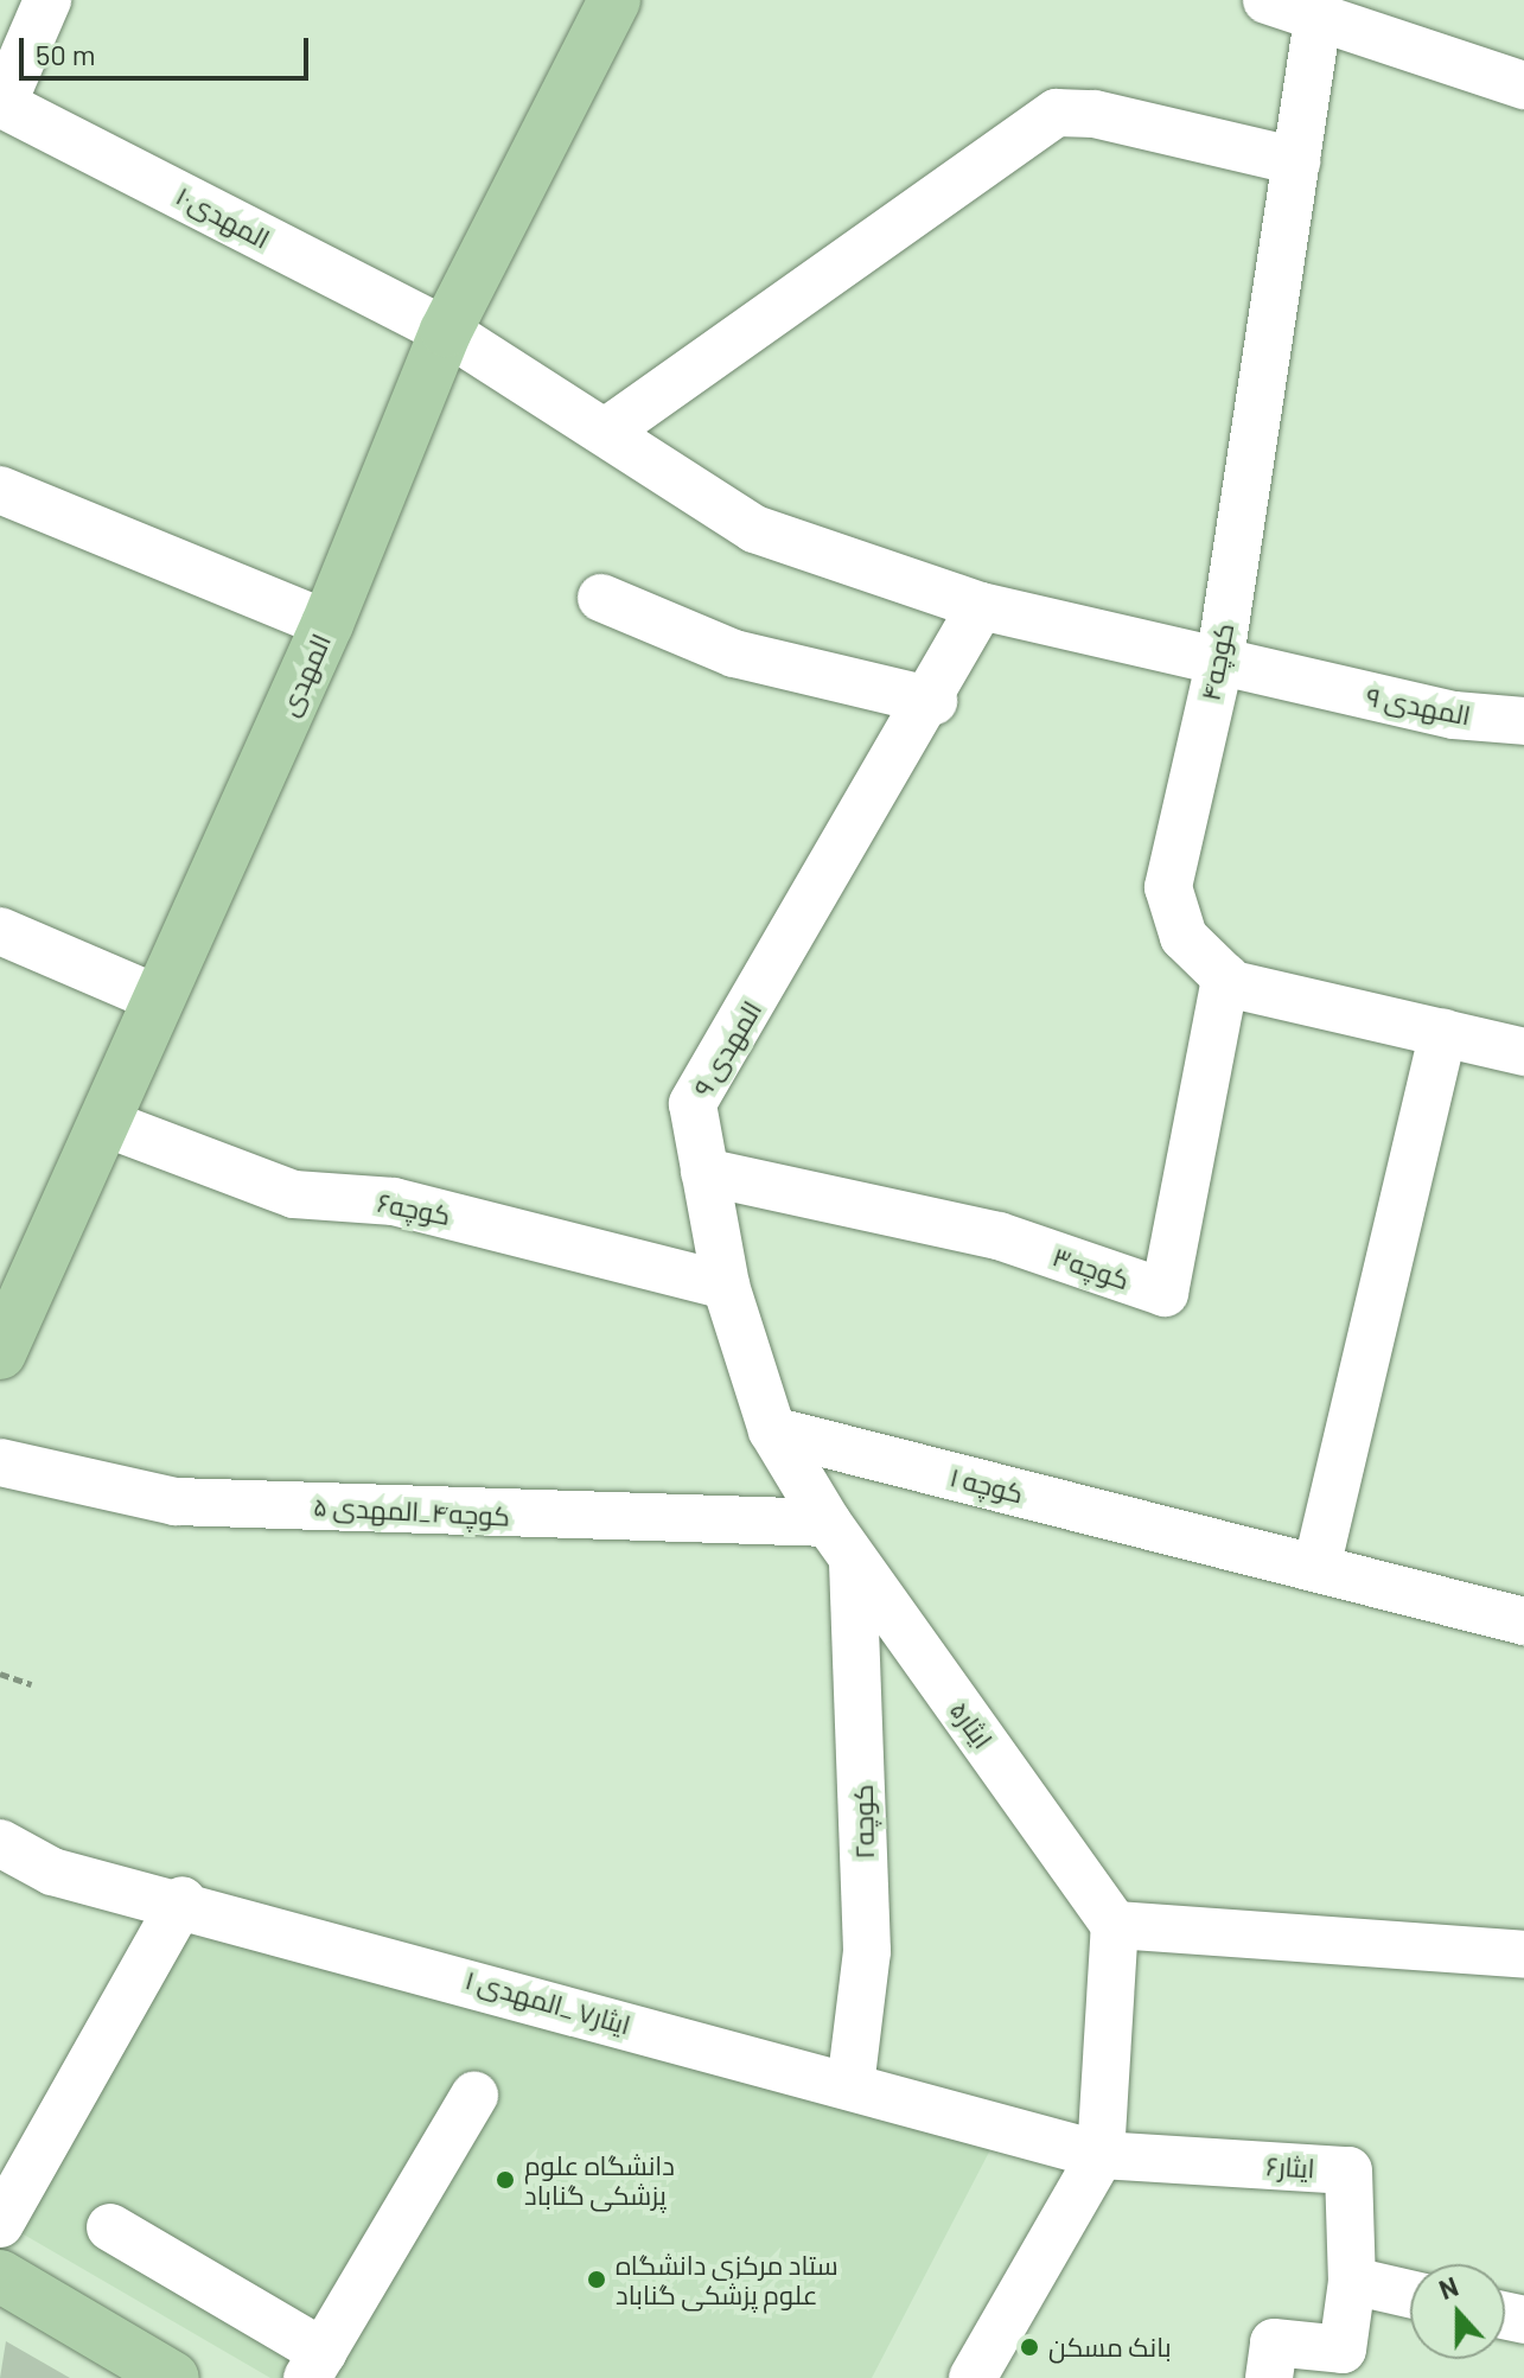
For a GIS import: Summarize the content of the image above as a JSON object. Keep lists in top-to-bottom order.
{
  "streets": {
    "main road": ["المهدی"],
    "street": [
      "المهدی۱۰",
      "کوچه۴",
      "المهدی ۹",
      "کوچه۶",
      "کوچه۳",
      "کوچه ۱",
      "کوچه۴_المهدی ۵",
      "ایثار۵",
      "کوچه۲",
      "ایثار۷ _المهدی ۱",
      "ایثار۶"
    ]
  },
  "crossings": [
    ["المهدی۱۰", "المهدی"],
    ["المهدی۱۰", "المهدی ۹"],
    ["کوچه۴", "المهدی ۹"],
    ["کوچه۴", "کوچه۳"],
    ["المهدی", "المهدی ۹"],
    ["المهدی", "کوچه۶"],
    ["المهدی ۹", "کوچه۶"],
    ["المهدی ۹", "کوچه۳"],
    ["المهدی ۹", "کوچه ۱"],
    ["المهدی ۹", "کوچه۴_المهدی ۵"],
    ["المهدی ۹", "ایثار۵"],
    ["المهدی ۹", "کوچه۲"],
    ["کوچه۴_المهدی ۵", "ایثار۵"],
    ["کوچه۴_المهدی ۵", "کوچه۲"],
    ["ایثار۵", "کوچه۲"],
    ["کوچه۲", "ایثار۷ _المهدی ۱"],
    ["ایثار۷ _المهدی ۱", "ایثار۶"]
  ],
  "places": ["دانشگاه علوم پزشکی گناباد", "ستاد مرکزی دانشگاه علوم پزشکی گناباد", "بانک مسکن"],
  "scale_bar": "50 m",
  "north": "top"
}
